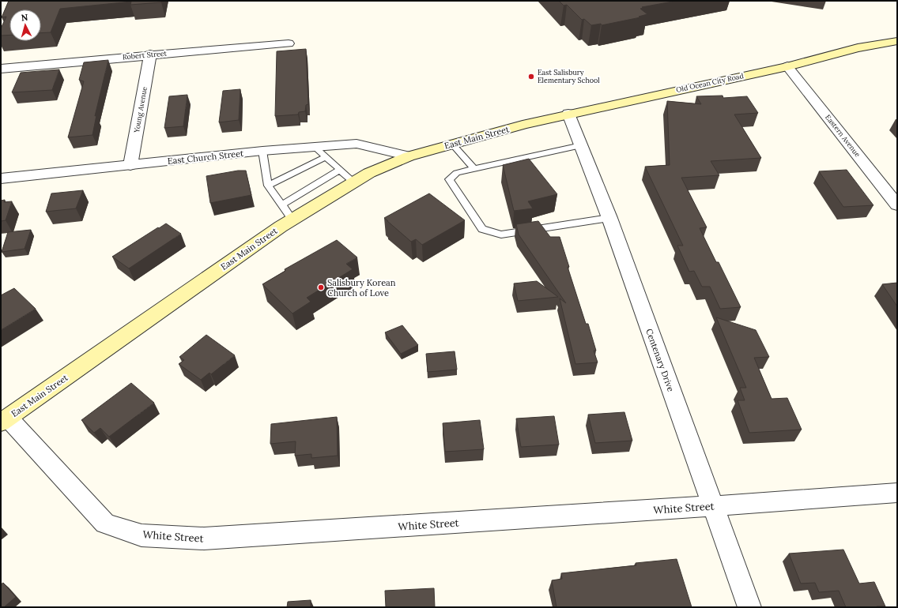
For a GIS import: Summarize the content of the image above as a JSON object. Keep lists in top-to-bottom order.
{
  "streets": {
    "main road": ["Old Ocean City Road", "East Main Street"],
    "street": [
      "Robert Street",
      "Young Avenue",
      "Eastern Avenue",
      "East Church Street",
      "Centenary Drive",
      "White Street"
    ]
  },
  "crossings": [
    ["Robert Street", "Young Avenue"],
    ["Old Ocean City Road", "Eastern Avenue"],
    ["Old Ocean City Road", "East Main Street"],
    ["Old Ocean City Road", "Centenary Drive"],
    ["Young Avenue", "East Church Street"],
    ["East Main Street", "East Church Street"],
    ["East Main Street", "White Street"],
    ["Centenary Drive", "White Street"]
  ],
  "places": ["East Salisbury Elementary School", "Salisbury Korean Church of Love"],
  "north": "top"
}
